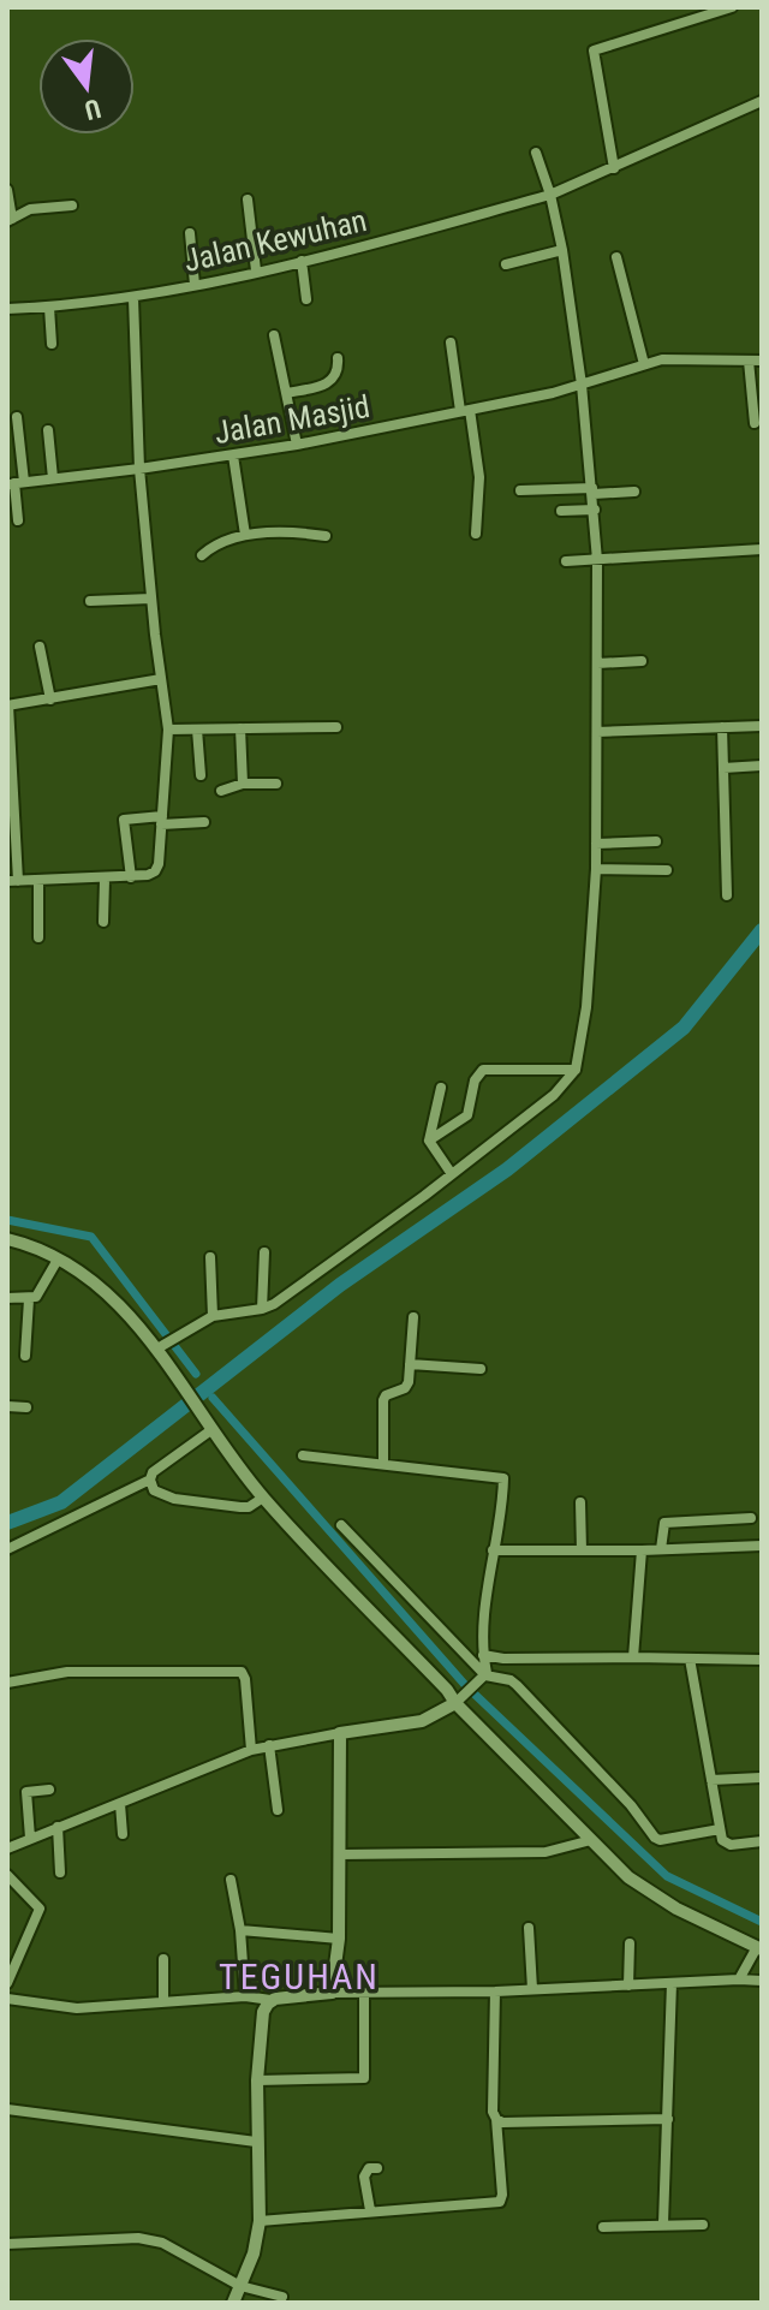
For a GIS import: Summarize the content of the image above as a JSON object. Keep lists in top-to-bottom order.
{
  "streets": {
    "street": ["Jalan Kewuhan", "Jalan Masjid"]
  },
  "districts": ["TEGUHAN"],
  "north": "bottom"
}
